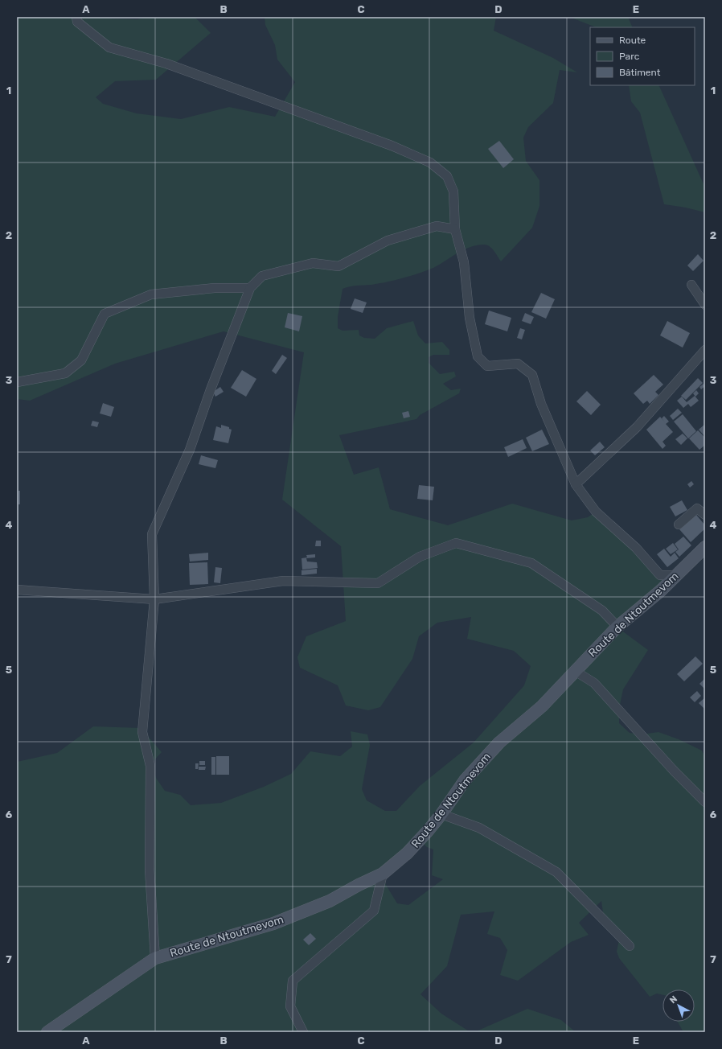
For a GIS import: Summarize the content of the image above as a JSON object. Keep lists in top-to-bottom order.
{
  "streets": {
    "street": ["Route de Ntoutmevom"]
  },
  "legend": ["Route", "Parc", "Bâtiment"],
  "north": "top left",
  "grid": {
    "columns": [
      "A",
      "B",
      "C",
      "D",
      "E"
    ],
    "rows": [
      "1",
      "2",
      "3",
      "4",
      "5",
      "6",
      "7"
    ]
  }
}
